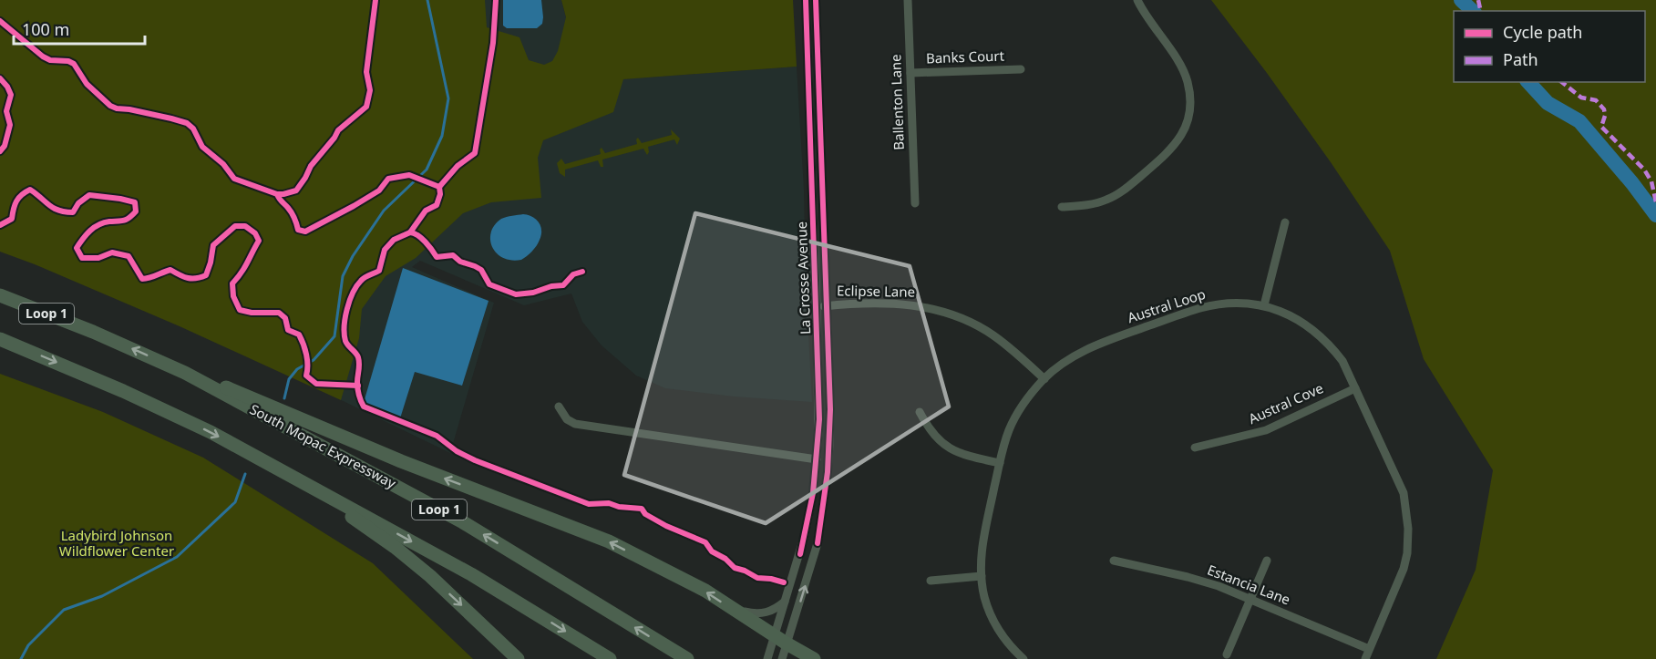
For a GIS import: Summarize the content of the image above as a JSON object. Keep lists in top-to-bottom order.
{
  "streets": {
    "highway": ["Loop 1", "South Mopac Expressway"],
    "street": [
      "Banks Court",
      "Ballenton Lane",
      "La Crosse Avenue",
      "Eclipse Lane",
      "Austral Loop",
      "Austral Cove",
      "Estancia Lane"
    ]
  },
  "crossings": [
    ["Banks Court", "Ballenton Lane"],
    ["La Crosse Avenue", "Eclipse Lane"],
    ["Eclipse Lane", "Austral Loop"],
    ["Austral Loop", "Austral Cove"],
    ["Austral Loop", "Estancia Lane"]
  ],
  "parks": ["Ladybird Johnson Wildflower Center"],
  "legend": ["Cycle path", "Path"],
  "scale_bar": "100 m"
}
